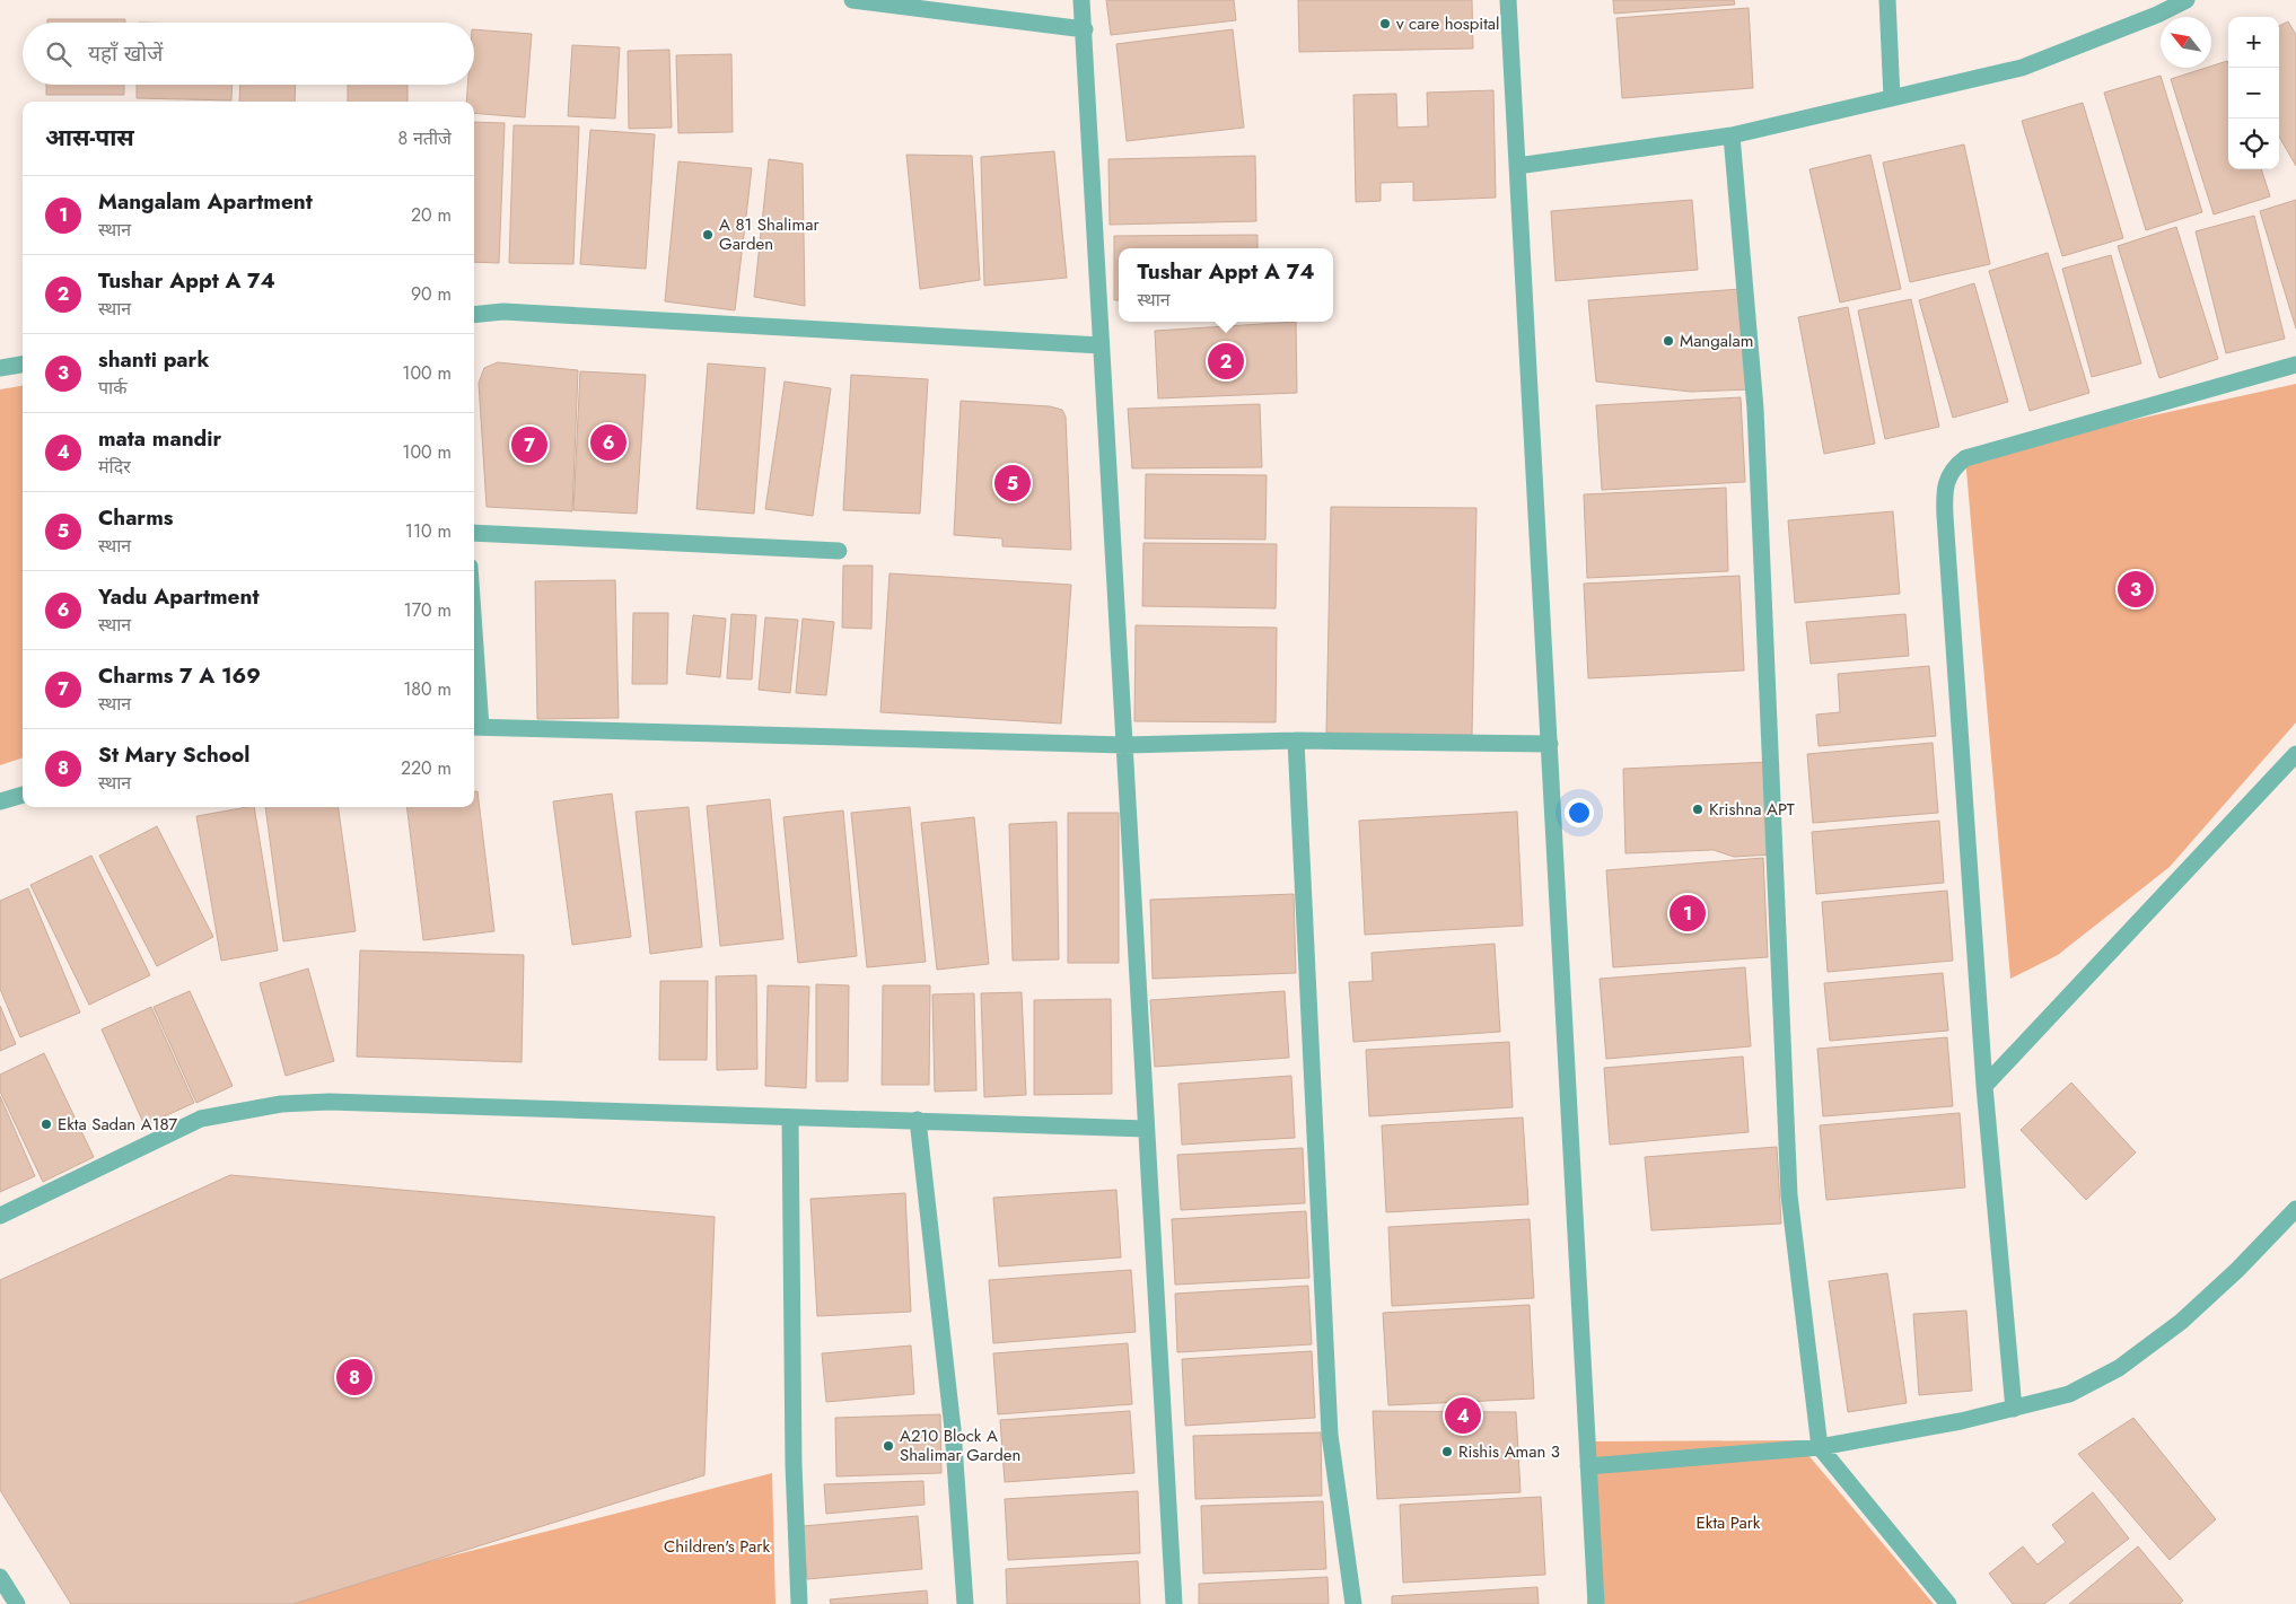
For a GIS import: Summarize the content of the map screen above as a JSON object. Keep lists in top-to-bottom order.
{
  "parks": ["Ekta Park", "Children's Park"],
  "places": [
    "v care hospital",
    "A 81 Shalimar Garden",
    "Mangalam",
    "Krishna APT",
    "Ekta Sadan A187",
    "A210 Block A Shalimar Garden",
    "Rishis Aman 3"
  ],
  "north": "top left",
  "page": {
    "map_buttons": ["+", "−"],
    "search": "यहाँ खोजें",
    "heading": ["आस-पास", "8 नतीजे"],
    "list": [
      {
        "mark": "1",
        "name": "Mangalam Apartment",
        "note": "स्थान",
        "value": "20 m"
      },
      {
        "mark": "2",
        "name": "Tushar Appt A 74",
        "note": "स्थान",
        "value": "90 m"
      },
      {
        "mark": "3",
        "name": "shanti park",
        "note": "पार्क",
        "value": "100 m"
      },
      {
        "mark": "4",
        "name": "mata mandir",
        "note": "मंदिर",
        "value": "100 m"
      },
      {
        "mark": "5",
        "name": "Charms",
        "note": "स्थान",
        "value": "110 m"
      },
      {
        "mark": "6",
        "name": "Yadu Apartment",
        "note": "स्थान",
        "value": "170 m"
      },
      {
        "mark": "7",
        "name": "Charms 7 A 169",
        "note": "स्थान",
        "value": "180 m"
      },
      {
        "mark": "8",
        "name": "St Mary School",
        "note": "स्थान",
        "value": "220 m"
      }
    ],
    "popup": ["Tushar Appt A 74", "स्थान"],
    "pins": [
      "2",
      "6",
      "7",
      "5",
      "3",
      "1",
      "8",
      "4"
    ]
  }
}
